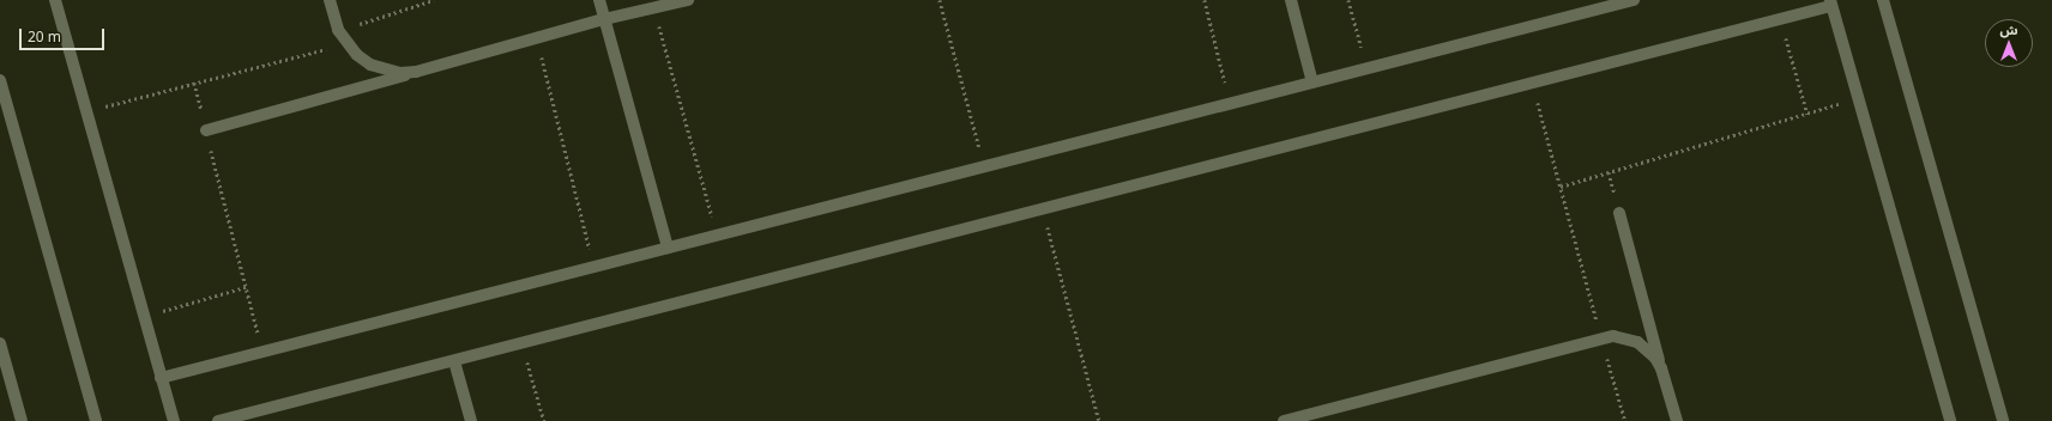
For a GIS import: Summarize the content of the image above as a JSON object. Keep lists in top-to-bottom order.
{
  "scale_bar": "20 m",
  "north": "top"
}
